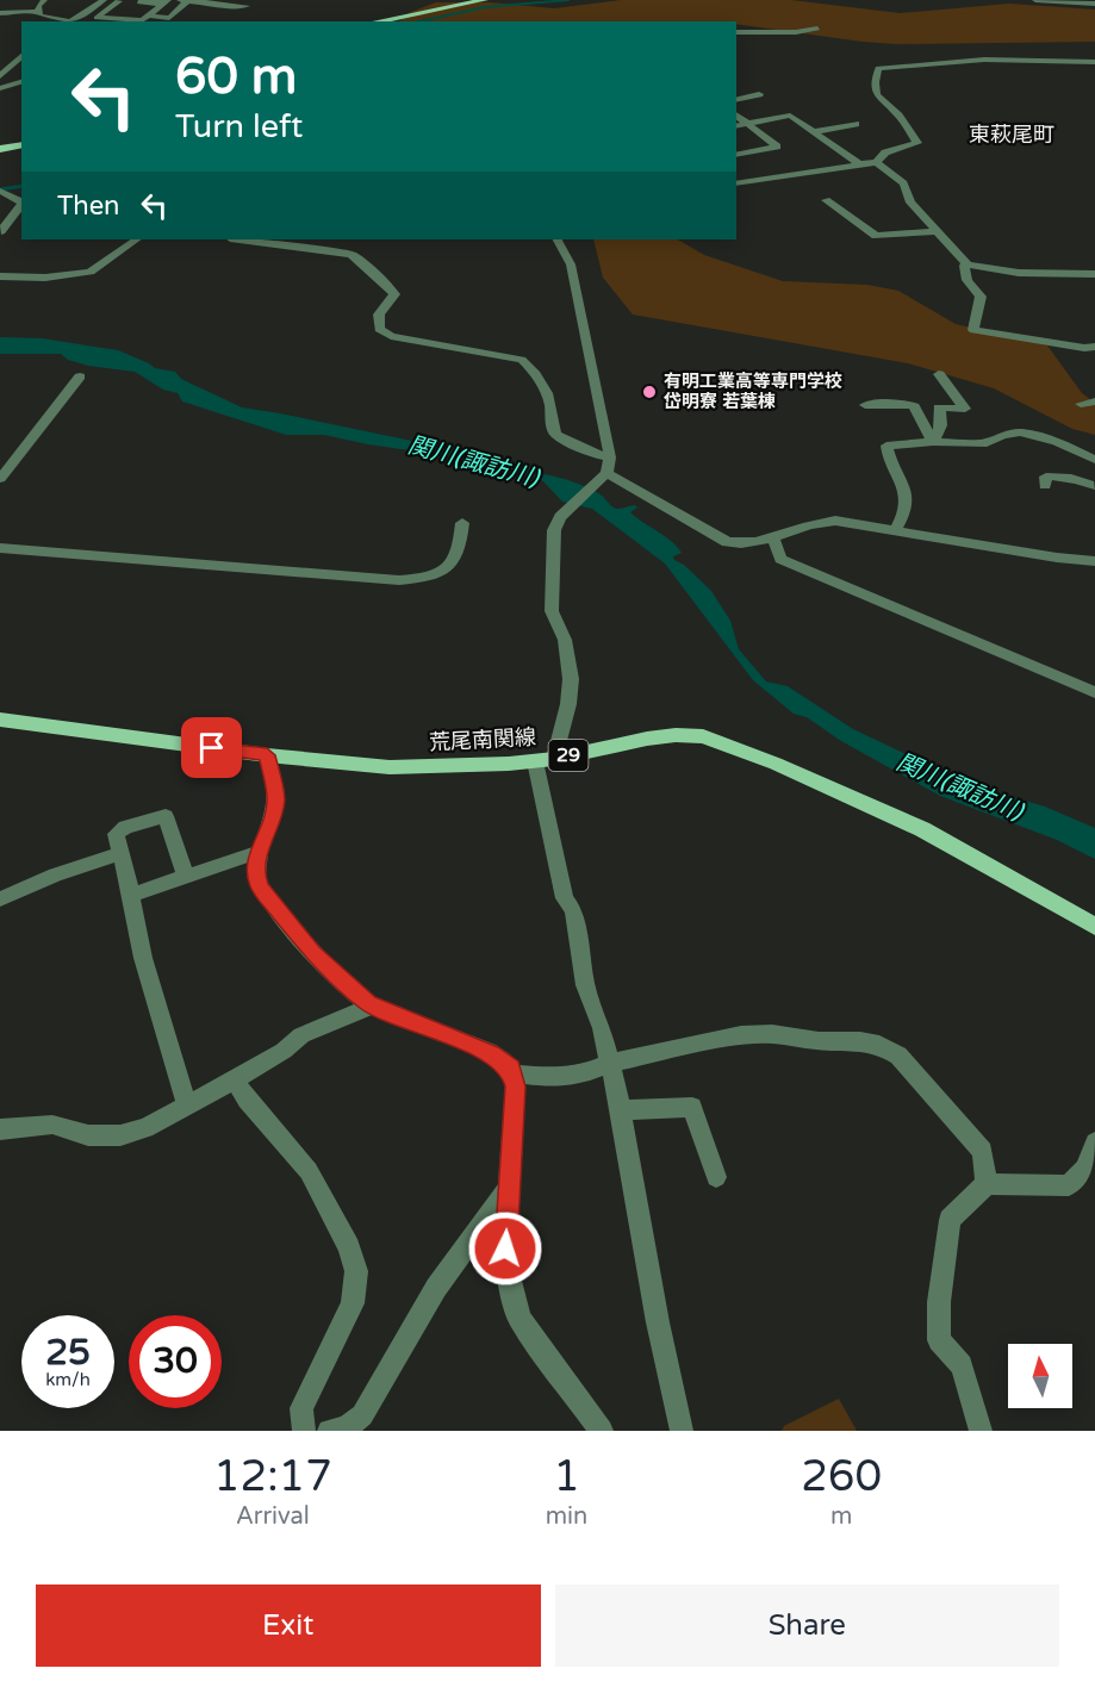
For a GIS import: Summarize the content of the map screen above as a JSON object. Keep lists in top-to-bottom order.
{
  "streets": {
    "main road": ["荒尾南関線", "29"]
  },
  "districts": ["東萩尾町"],
  "water": ["関川(諏訪川)"],
  "places": ["有明工業高等専門学校 岱明寮 若葉棟"],
  "north": "top",
  "page": {
    "turn": ["60 m", "Turn left"],
    "then": "Then",
    "speed": "25 km/h",
    "limit": "30",
    "eta": [
      "12:17",
      "Arrival",
      "1",
      "min",
      "260",
      "m"
    ],
    "buttons": ["Exit", "Share"]
  }
}
